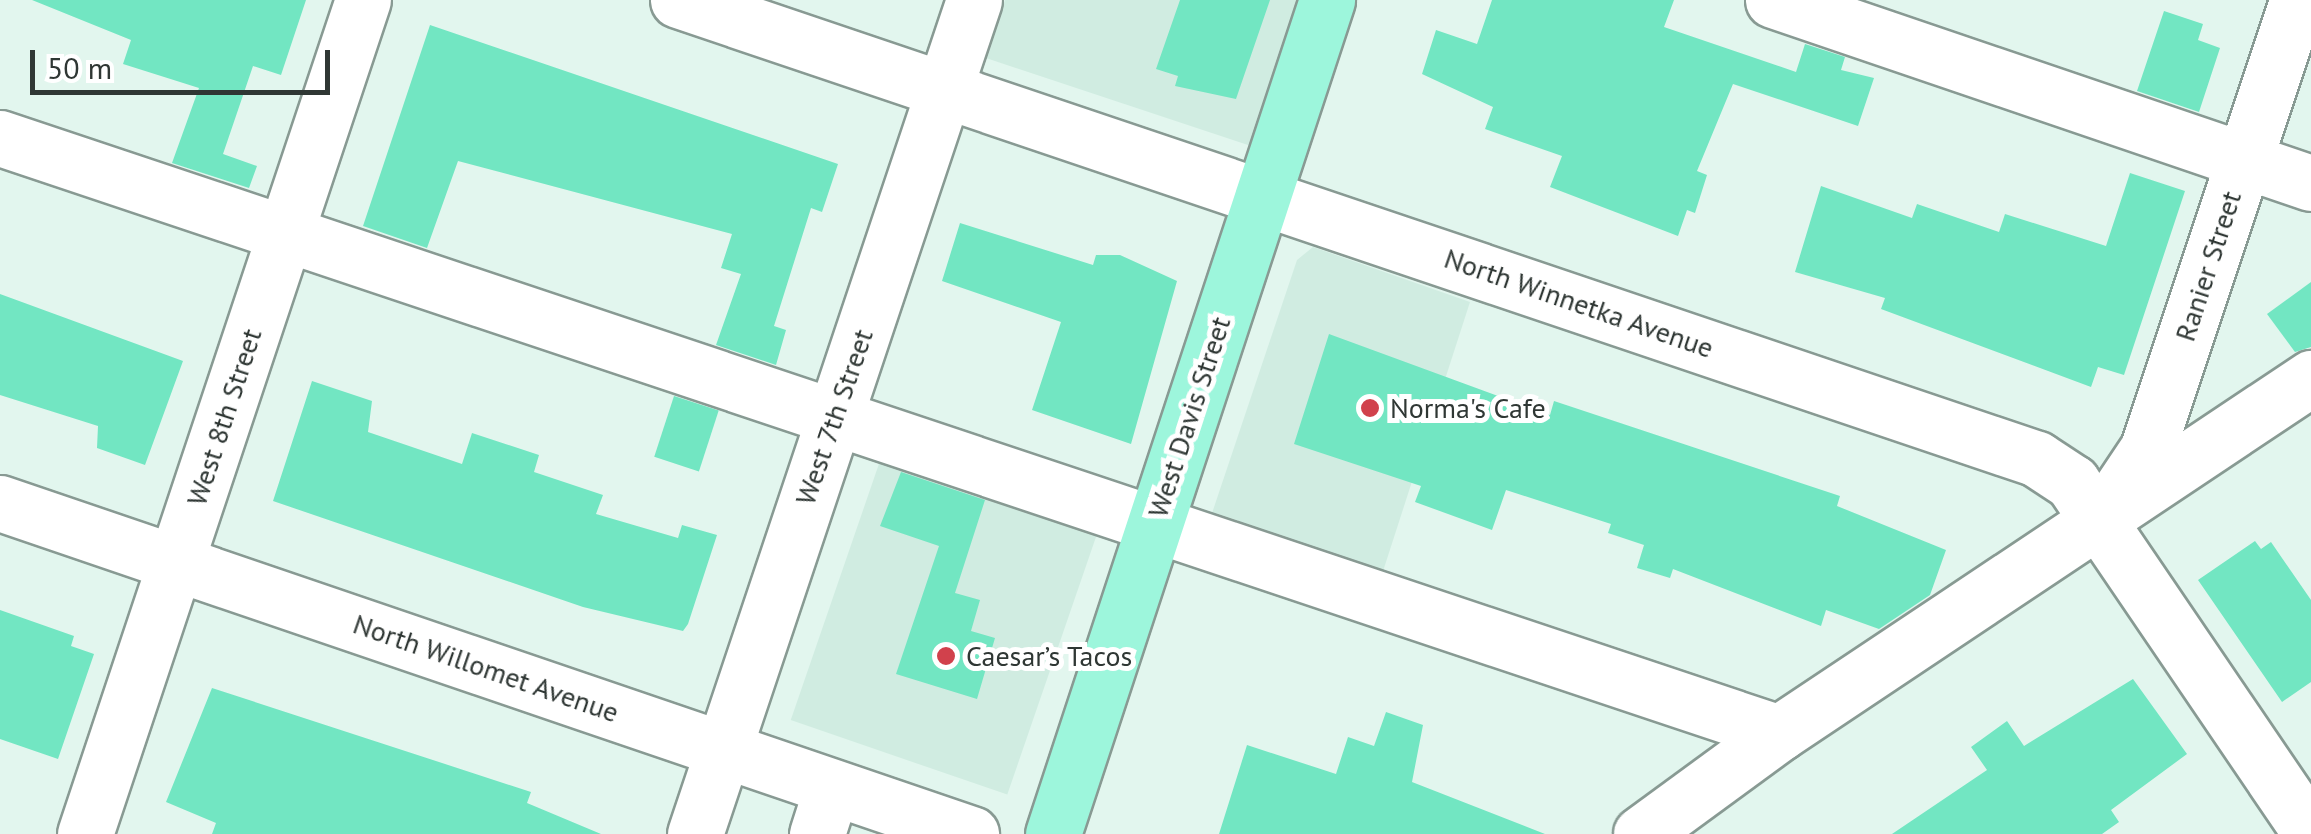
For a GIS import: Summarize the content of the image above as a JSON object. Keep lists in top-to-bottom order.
{
  "streets": {
    "main road": ["West Davis Street"],
    "street": [
      "Ranier Street",
      "North Winnetka Avenue",
      "West 8th Street",
      "West 7th Street",
      "North Willomet Avenue"
    ]
  },
  "crossings": [
    ["Ranier Street", "North Winnetka Avenue"],
    ["North Winnetka Avenue", "West 7th Street"],
    ["North Winnetka Avenue", "West Davis Street"],
    ["West 8th Street", "North Willomet Avenue"],
    ["West 7th Street", "North Willomet Avenue"]
  ],
  "places": ["Norma's Cafe", "Caesar’s Tacos"],
  "scale_bar": "50 m"
}
